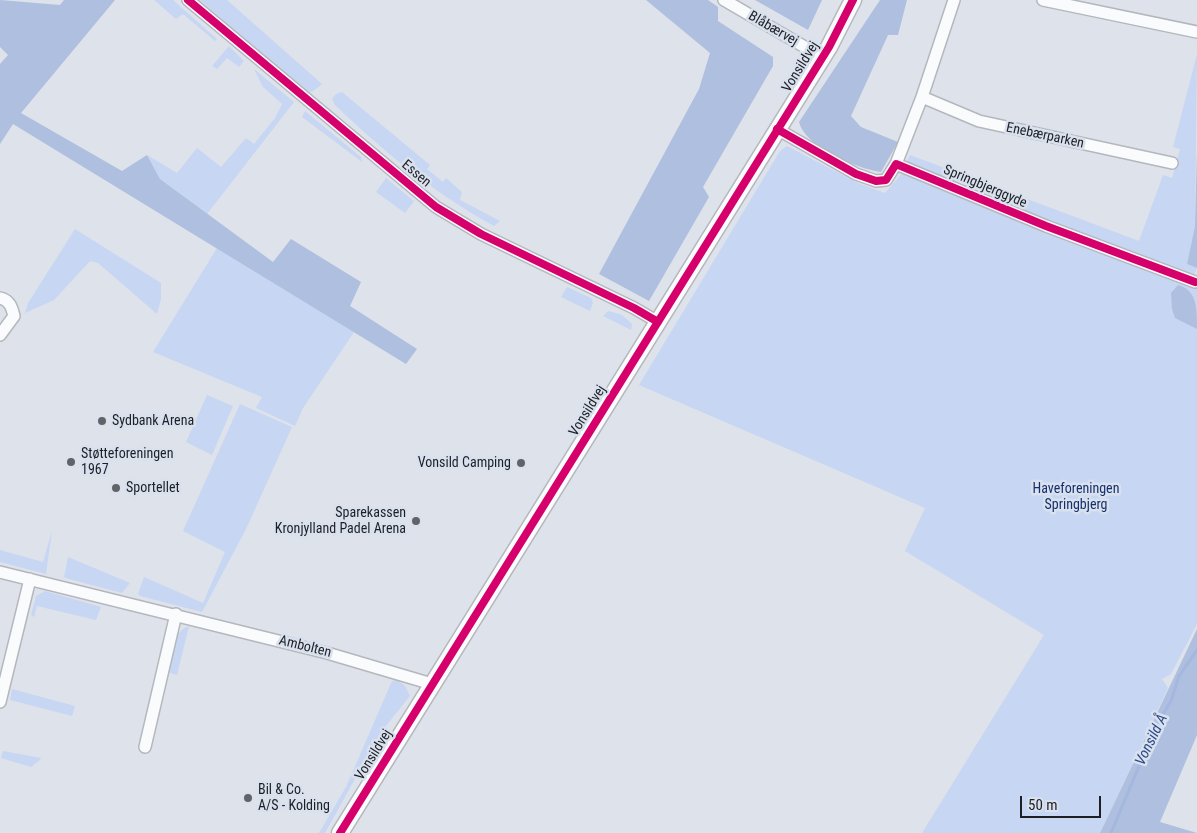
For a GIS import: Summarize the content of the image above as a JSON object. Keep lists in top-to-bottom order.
{
  "streets": {
    "main road": ["Vonsildvej"],
    "street": [
      "Blåbærvej",
      "Enebærparken",
      "Essen",
      "Springbjerggyde",
      "Ambolten"
    ]
  },
  "crossings": [
    ["Blåbærvej", "Vonsildvej"],
    ["Vonsildvej", "Essen"],
    ["Vonsildvej", "Ambolten"]
  ],
  "water": ["Vonsild Å"],
  "parks": ["Haveforeningen Springbjerg"],
  "places": [
    "Sydbank Arena",
    "Støtteforeningen 1967",
    "Vonsild Camping",
    "Sportellet",
    "Sparekassen Kronjylland Padel Arena",
    "Bil & Co. A/S - Kolding"
  ],
  "scale_bar": "50 m"
}
